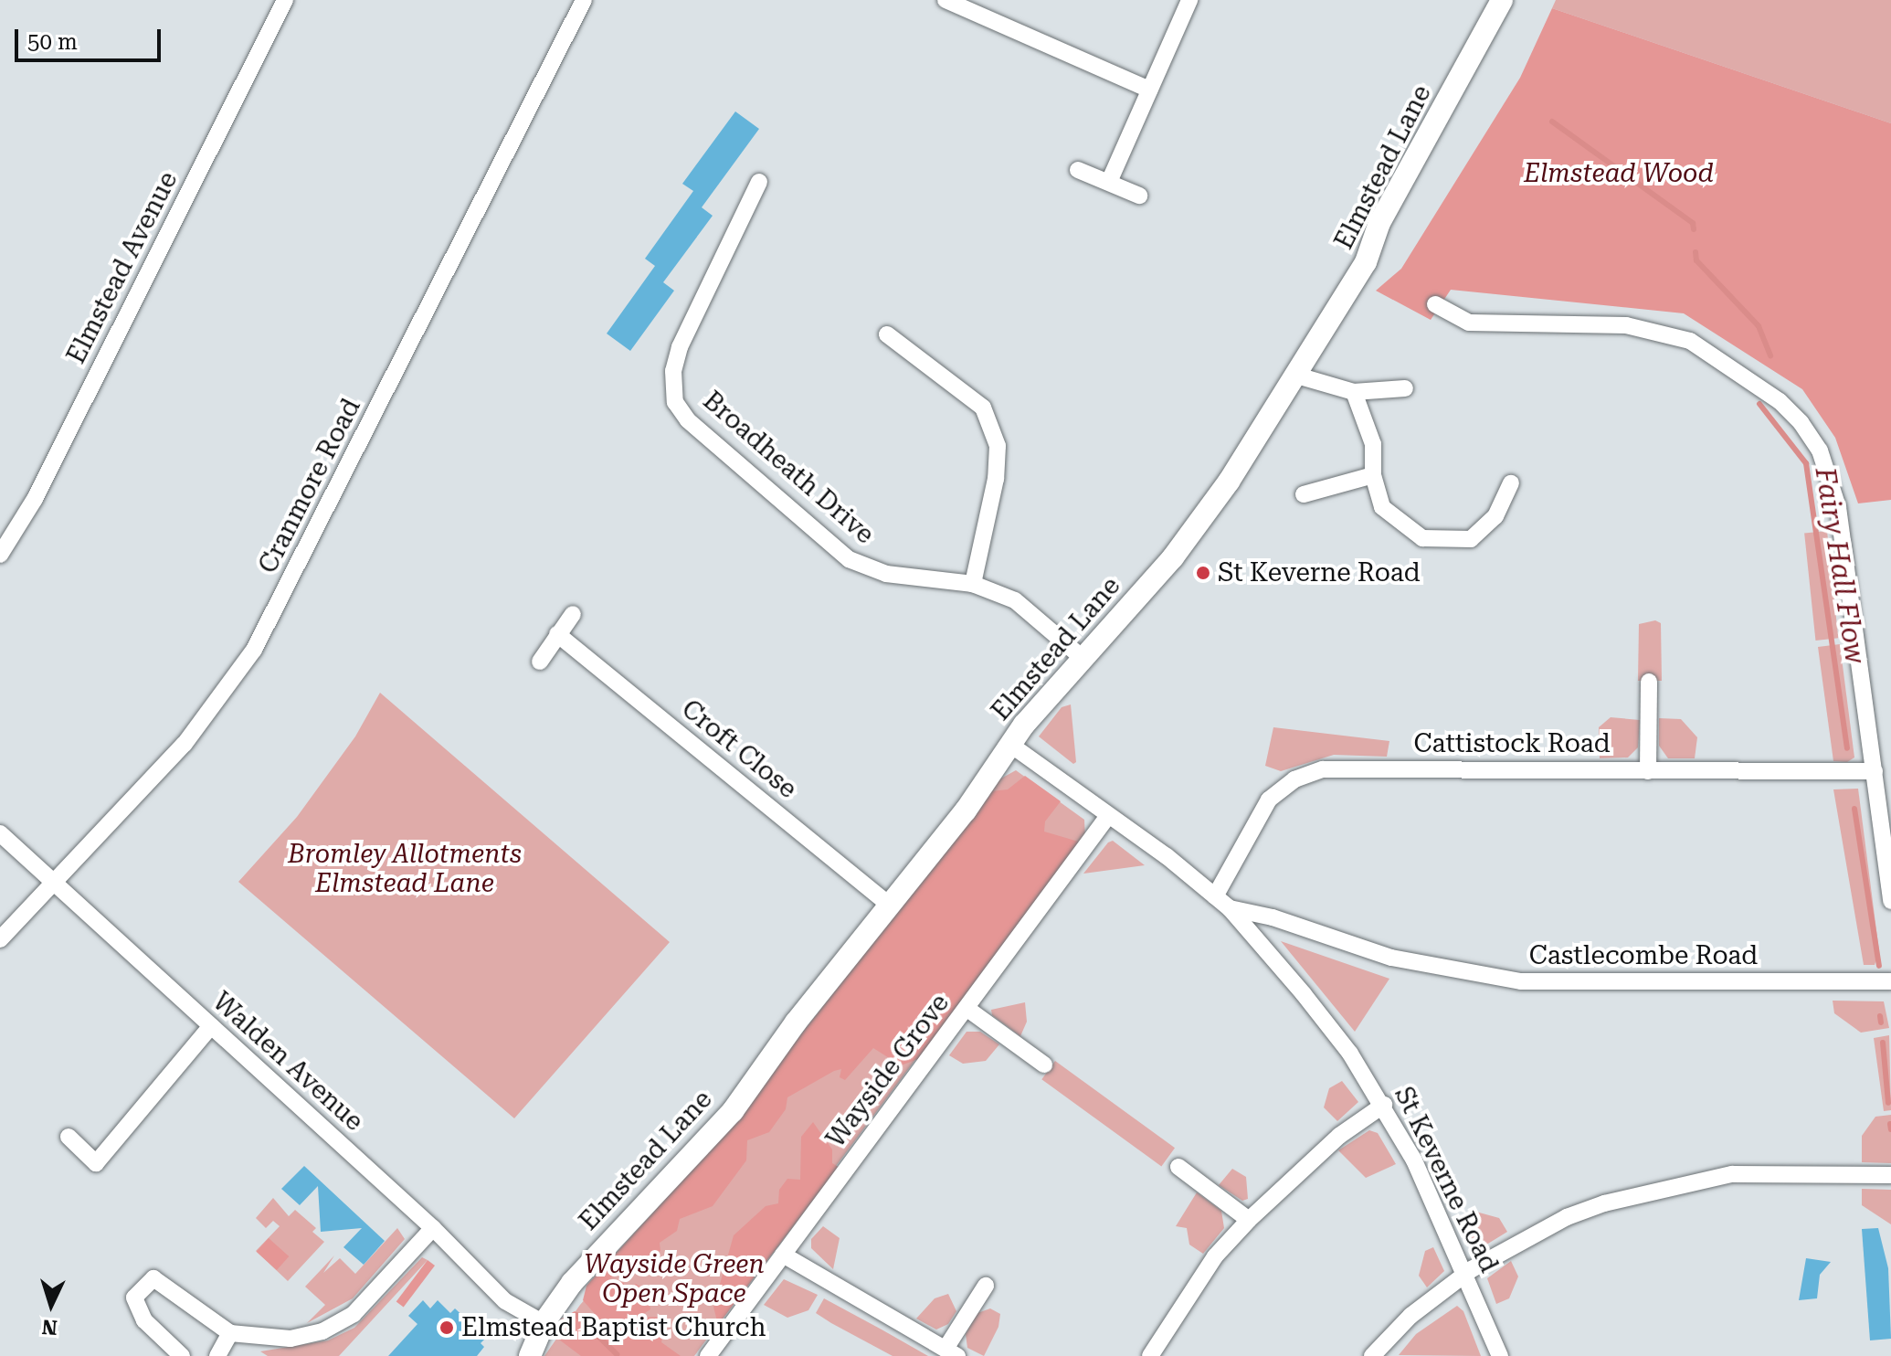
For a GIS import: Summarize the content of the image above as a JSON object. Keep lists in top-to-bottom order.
{
  "streets": {
    "street": [
      "Elmstead Lane",
      "Elmstead Avenue",
      "Broadheath Drive",
      "Cranmore Road",
      "Cattistock Road",
      "Croft Close",
      "Castlecombe Road",
      "Walden Avenue",
      "Wayside Grove",
      "St Keverne Road"
    ]
  },
  "crossings": [
    ["Elmstead Lane", "Broadheath Drive"],
    ["Elmstead Lane", "Croft Close"],
    ["Elmstead Lane", "Walden Avenue"],
    ["Elmstead Lane", "St Keverne Road"],
    ["Cranmore Road", "Walden Avenue"],
    ["Cattistock Road", "St Keverne Road"],
    ["Castlecombe Road", "St Keverne Road"],
    ["Wayside Grove", "St Keverne Road"]
  ],
  "water": ["Fairy Hall Flow"],
  "parks": ["Elmstead Wood", "Bromley Allotments Elmstead Lane", "Wayside Green Open Space"],
  "places": ["St Keverne Road", "Elmstead Baptist Church"],
  "scale_bar": "50 m",
  "north": "bottom"
}
